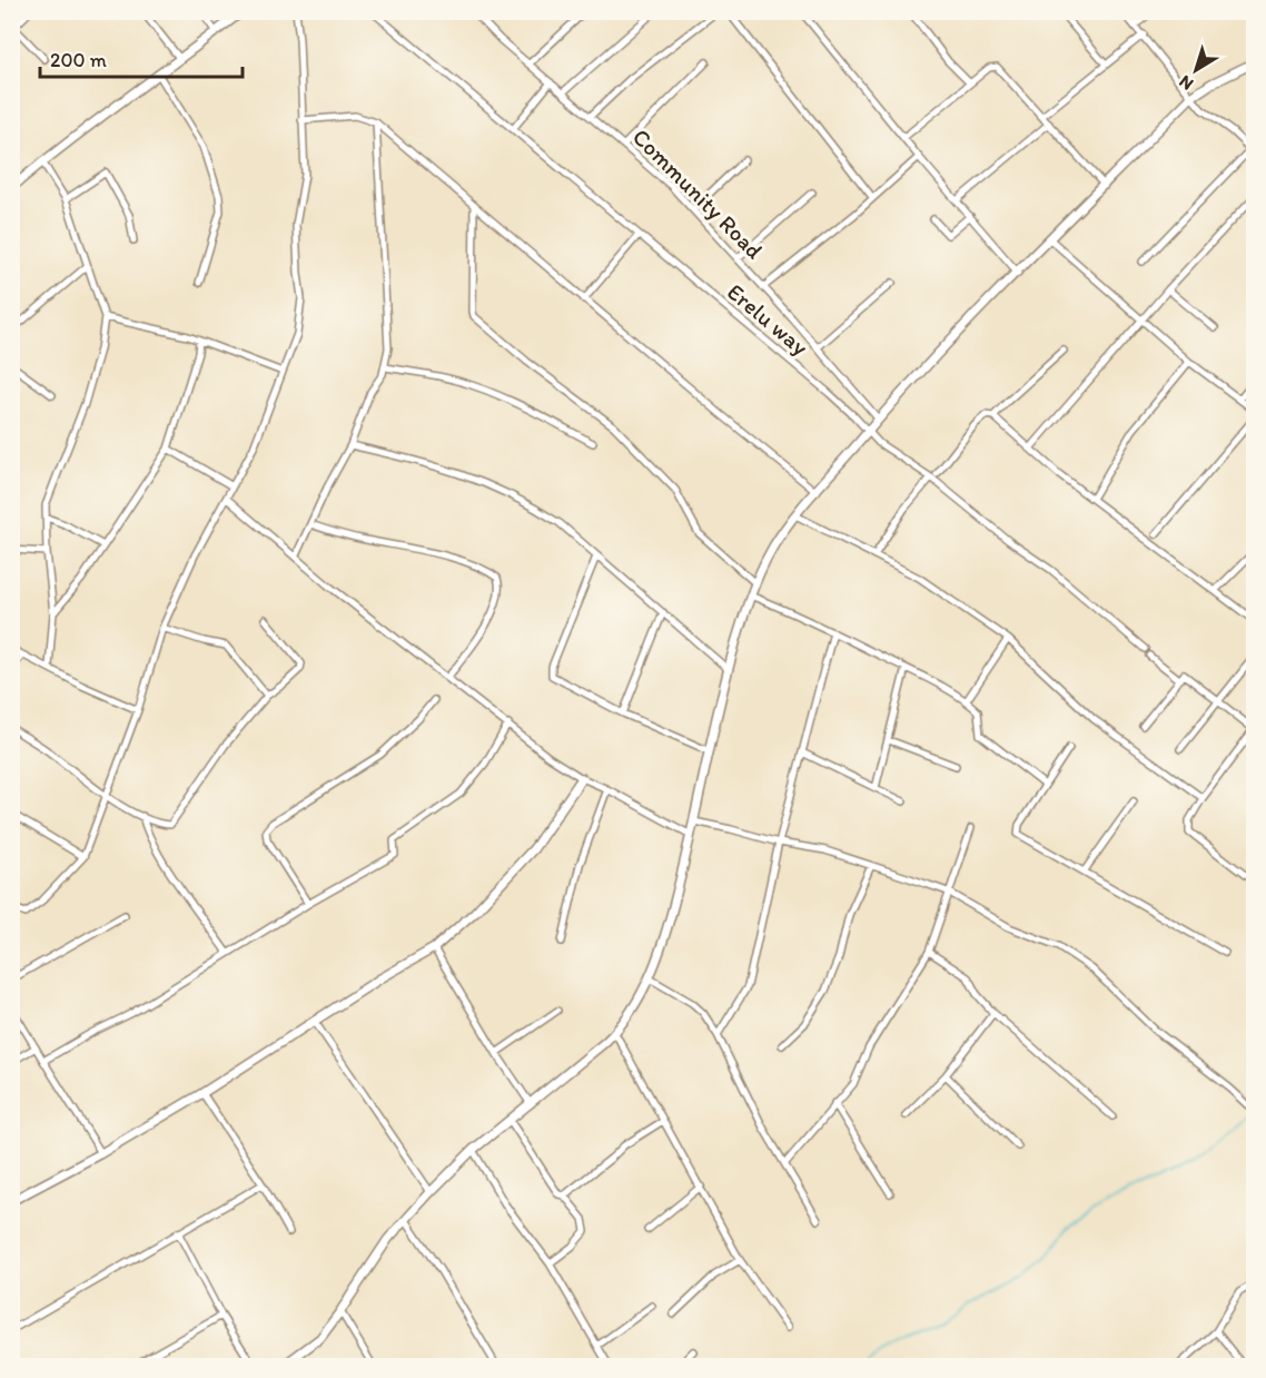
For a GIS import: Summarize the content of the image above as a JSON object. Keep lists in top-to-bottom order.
{
  "streets": {
    "street": ["Community Road", "Erelu way"]
  },
  "scale_bar": "200 m",
  "north": "bottom left"
}
